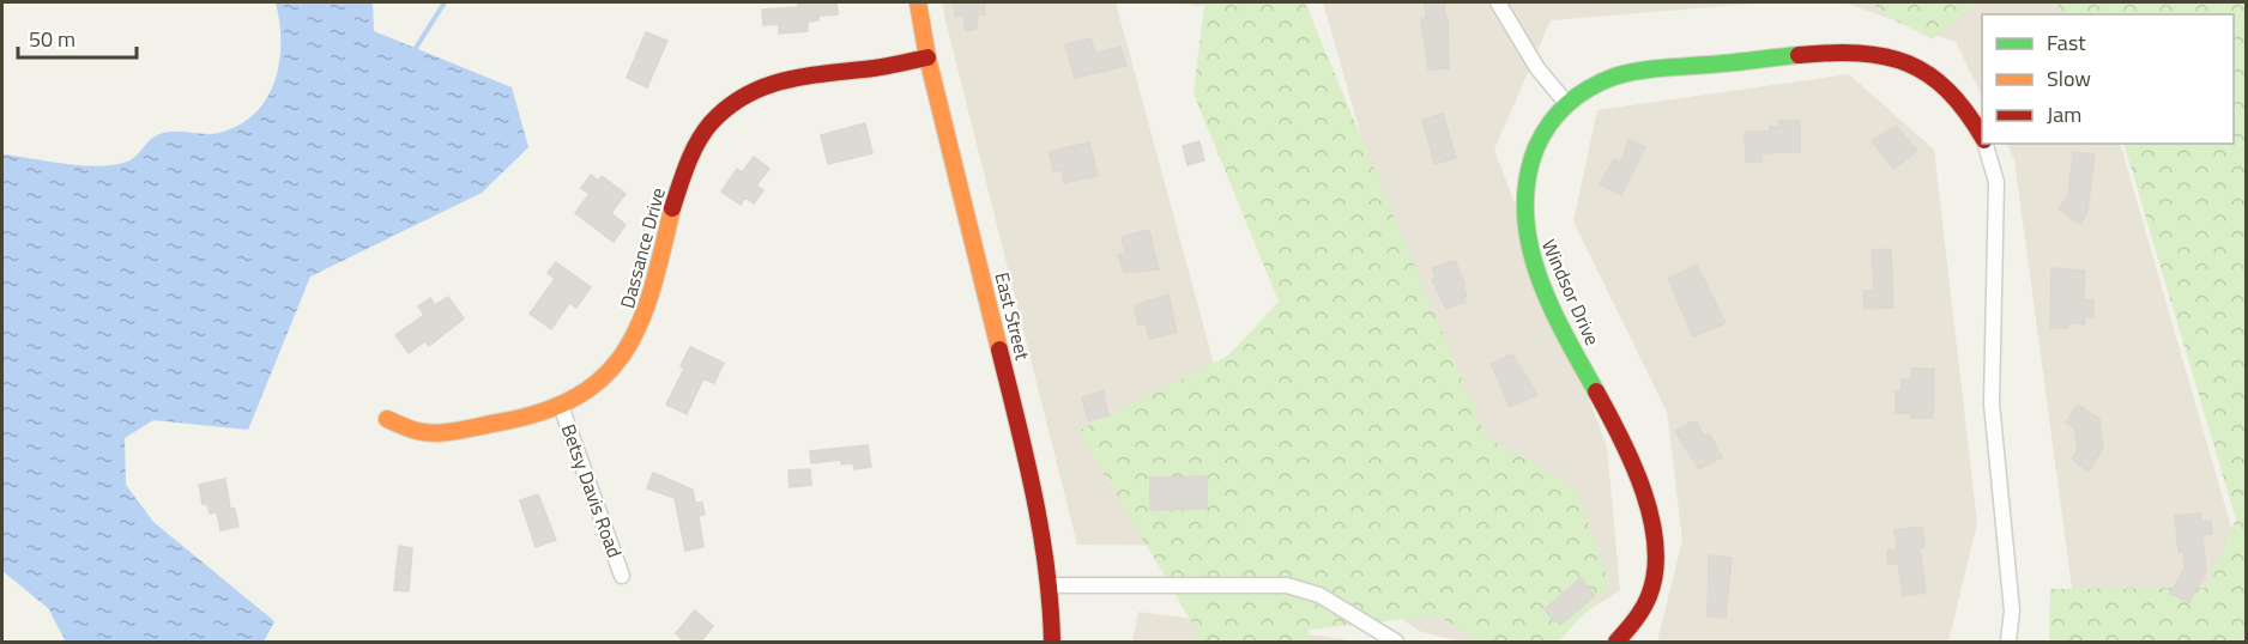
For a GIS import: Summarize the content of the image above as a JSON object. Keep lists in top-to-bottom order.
{
  "streets": {
    "street": [
      "Dassance Drive",
      "Windsor Drive",
      "East Street",
      "Betsy Davis Road"
    ]
  },
  "crossings": [
    ["Dassance Drive", "East Street"],
    ["Dassance Drive", "Betsy Davis Road"]
  ],
  "legend": ["Fast", "Slow", "Jam"],
  "scale_bar": "50 m"
}
